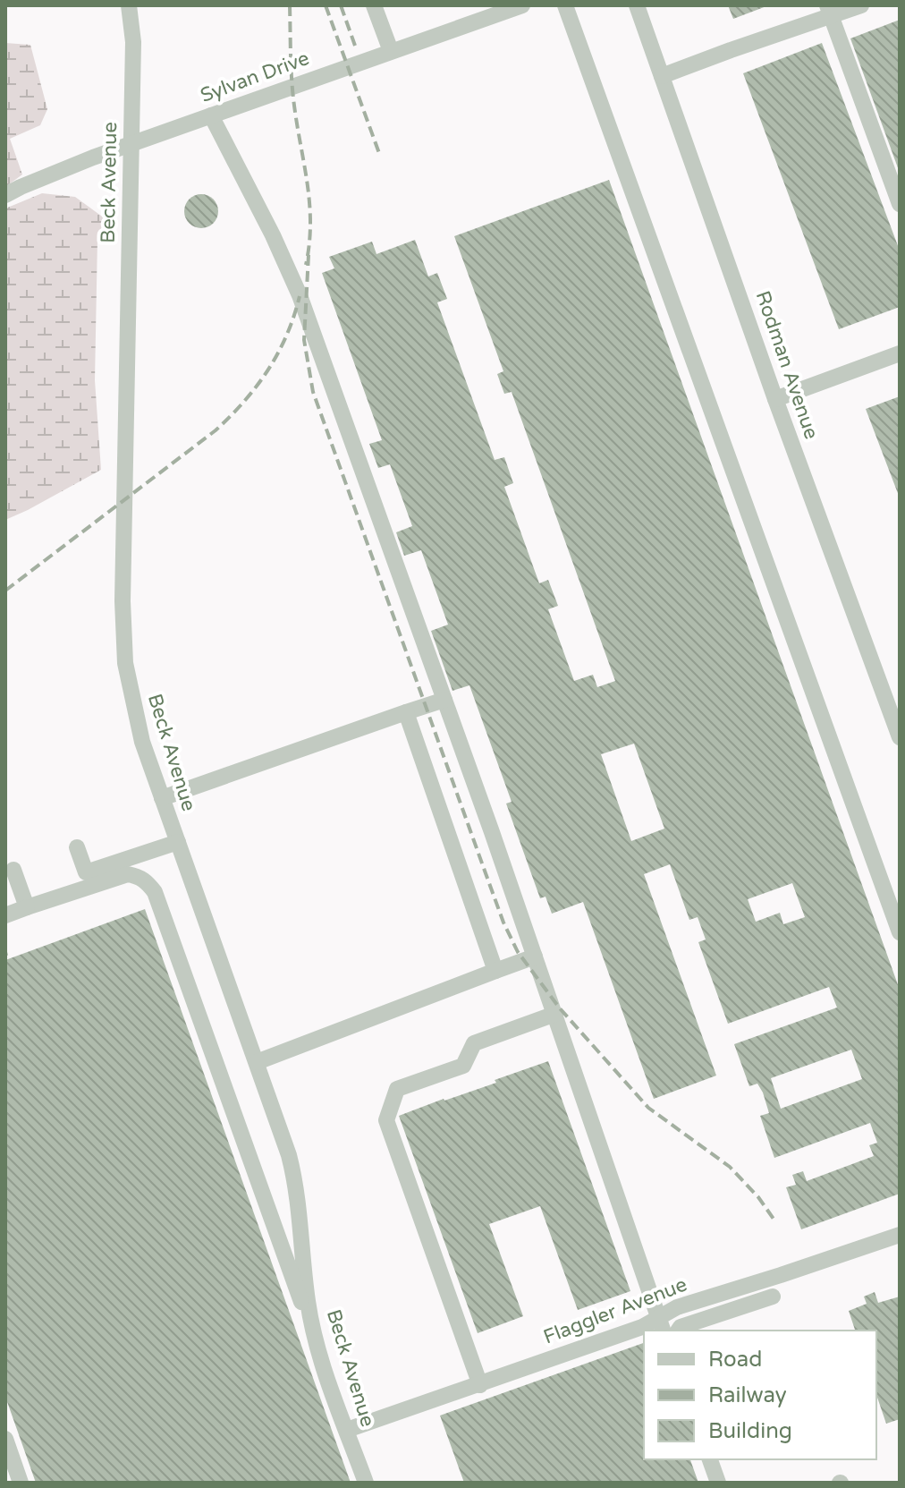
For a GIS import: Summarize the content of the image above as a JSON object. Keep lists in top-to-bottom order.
{
  "streets": {
    "street": [
      "Sylvan Drive",
      "Beck Avenue",
      "Rodman Avenue",
      "Flaggler Avenue"
    ]
  },
  "crossings": [
    ["Sylvan Drive", "Beck Avenue"],
    ["Beck Avenue", "Flaggler Avenue"]
  ],
  "legend": ["Road", "Railway", "Building"]
}
